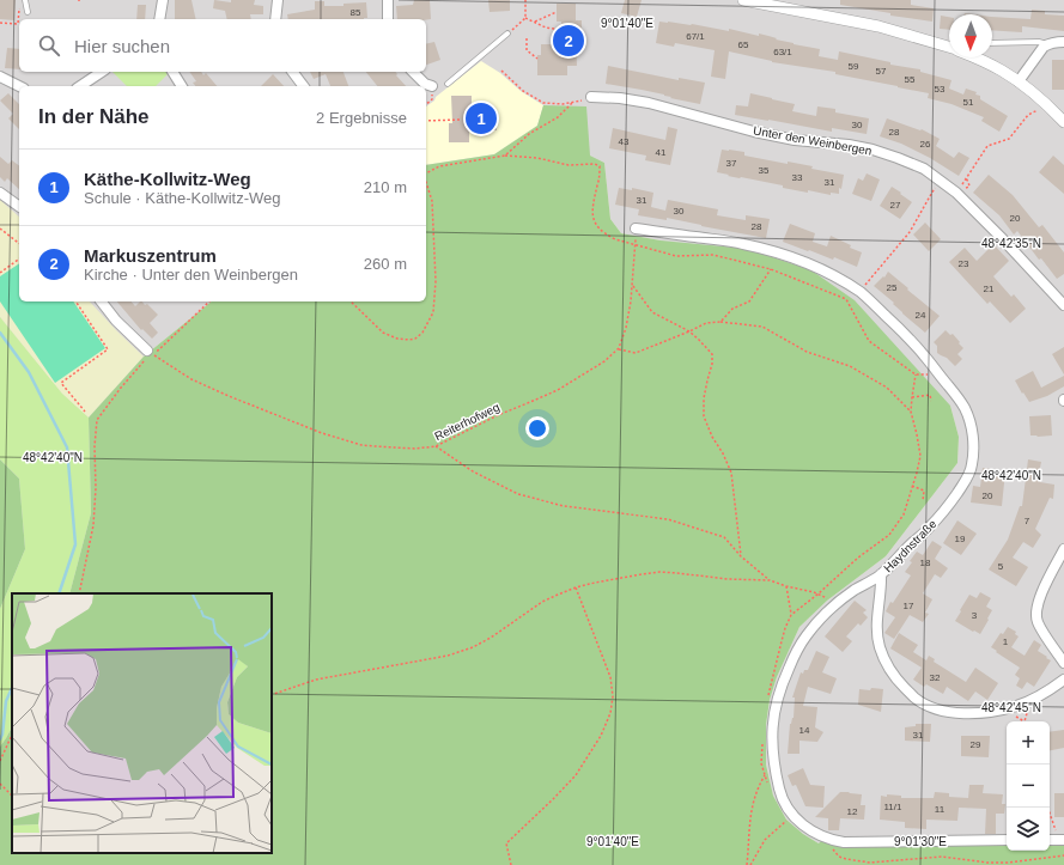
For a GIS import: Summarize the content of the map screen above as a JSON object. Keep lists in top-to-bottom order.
{
  "streets": {
    "street": ["Unter den Weinbergen", "Haydnstraße"],
    "path": ["Reiterhofweg"]
  },
  "house_numbers": [
    "85",
    "67/1",
    "65",
    "63/1",
    "59",
    "57",
    "55",
    "53",
    "51",
    "30",
    "28",
    "43",
    "26",
    "41",
    "37",
    "35",
    "33",
    "31",
    "31",
    "27",
    "30",
    "20",
    "28",
    "23",
    "25",
    "21",
    "24",
    "20",
    "7",
    "19",
    "18",
    "5",
    "17",
    "3",
    "1",
    "32",
    "14",
    "31",
    "29",
    "11/1",
    "11",
    "12"
  ],
  "north": "bottom",
  "page": {
    "search": "Hier suchen",
    "pins": ["2", "1"],
    "heading": ["In der Nähe", "2 Ergebnisse"],
    "list": [
      {
        "mark": "1",
        "name": "Käthe-Kollwitz-Weg",
        "note": "Schule · Käthe-Kollwitz-Weg",
        "value": "210 m"
      },
      {
        "mark": "2",
        "name": "Markuszentrum",
        "note": "Kirche · Unter den Weinbergen",
        "value": "260 m"
      }
    ],
    "map_buttons": ["+", "−"]
  },
  "coordinates": [
    "9°01'40\"E",
    "48°42'35\"N",
    "48°42'40\"N",
    "48°42'45\"N",
    "9°01'30\"E"
  ]
}
